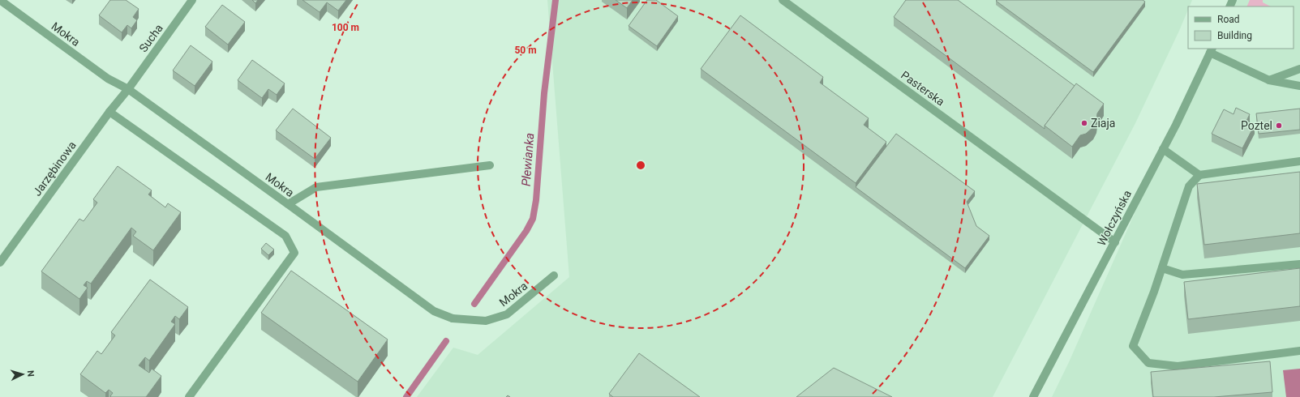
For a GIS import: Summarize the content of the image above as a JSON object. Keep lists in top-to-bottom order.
{
  "streets": {
    "street": [
      "Mokra",
      "Sucha",
      "Pasterska",
      "Jarzębinowa",
      "Wołczyńska"
    ]
  },
  "crossings": [
    ["Mokra", "Sucha"],
    ["Mokra", "Jarzębinowa"],
    ["Sucha", "Jarzębinowa"],
    ["Pasterska", "Wołczyńska"]
  ],
  "water": ["Plewianka"],
  "places": ["Ziaja", "Poztel"],
  "legend": ["Road", "Building"],
  "north": "right",
  "rings": ["100 m", "50 m"]
}
